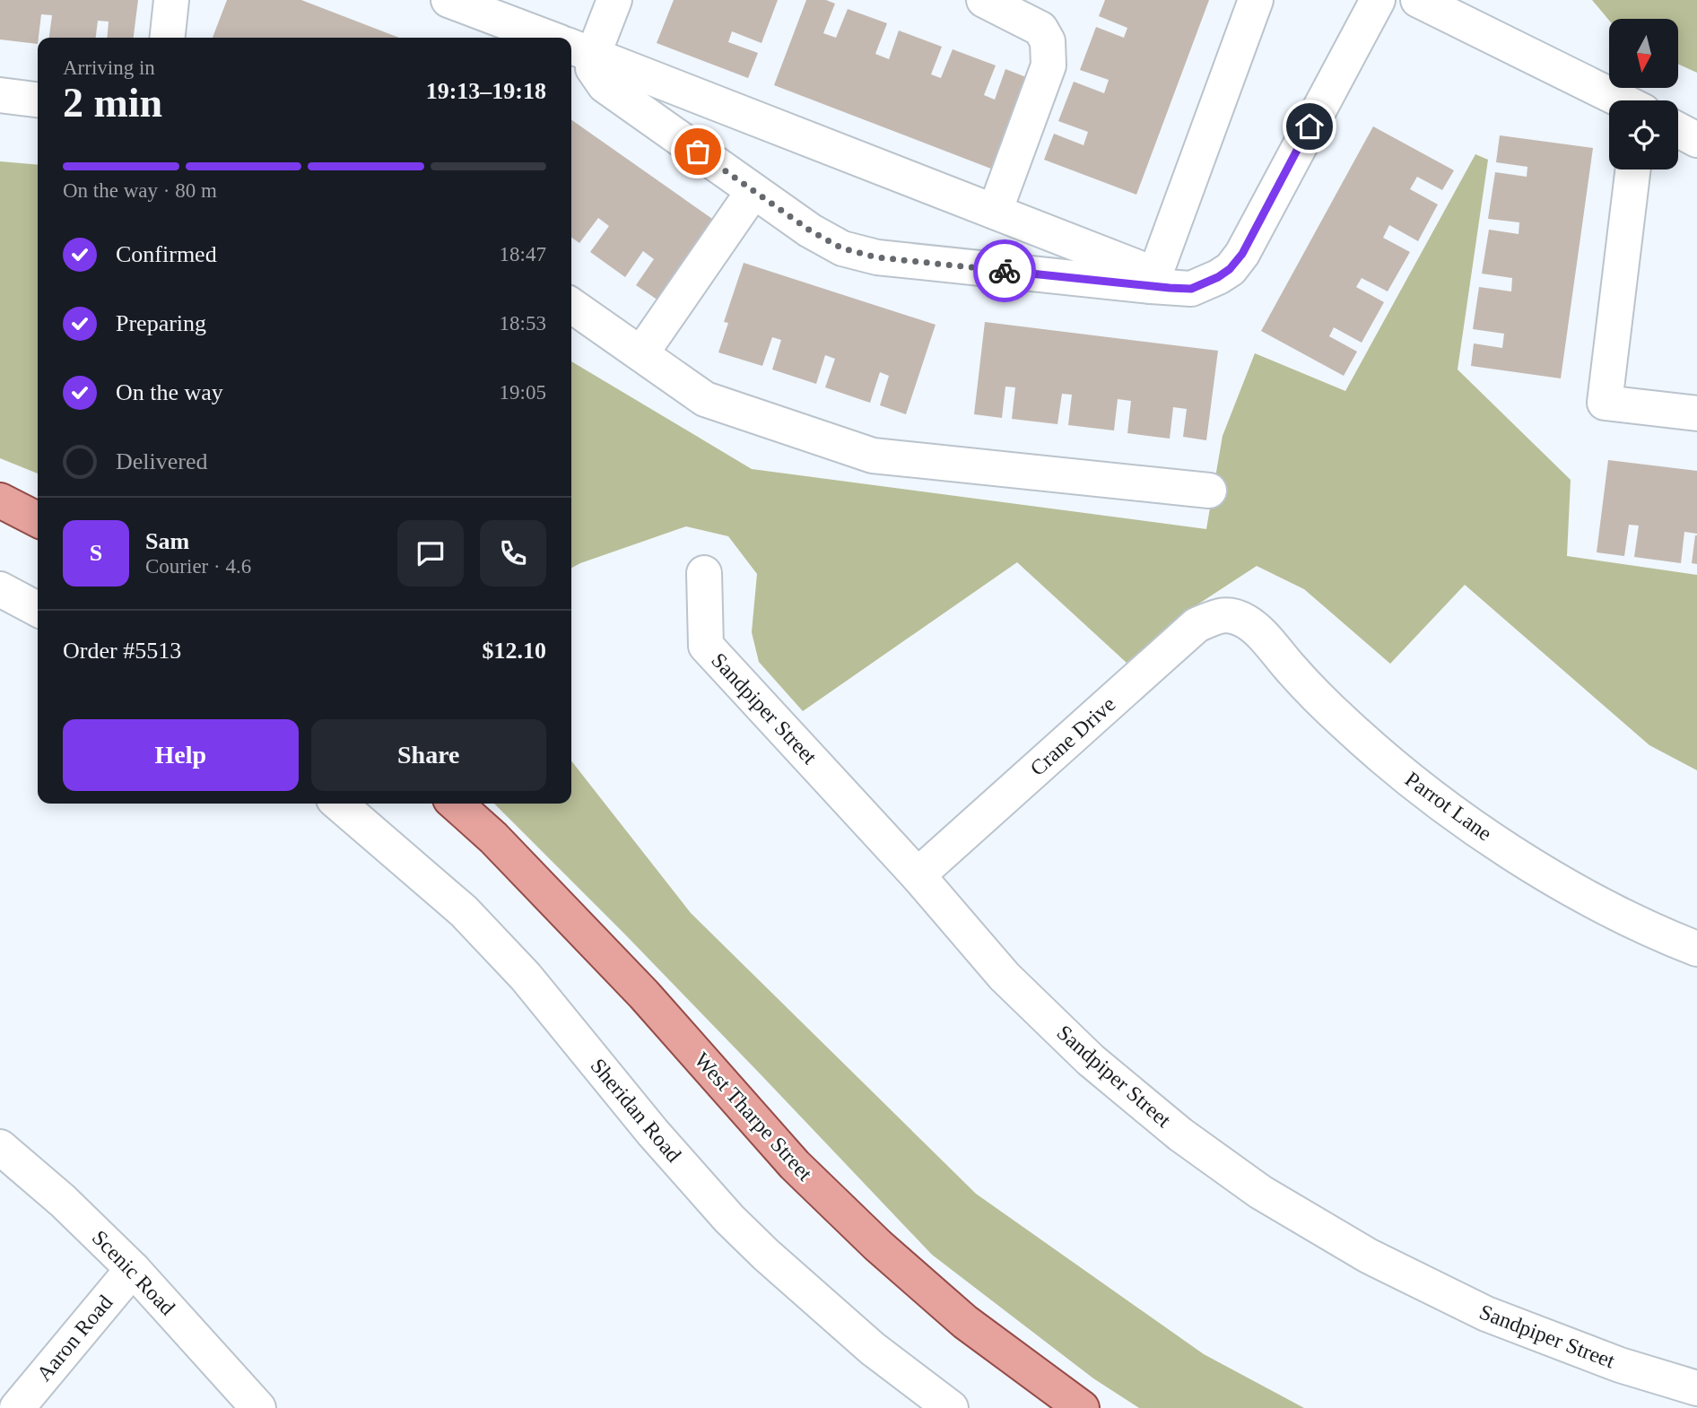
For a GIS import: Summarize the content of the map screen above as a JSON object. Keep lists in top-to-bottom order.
{
  "streets": {
    "main road": ["West Tharpe Street"],
    "street": [
      "Sandpiper Street",
      "Crane Drive",
      "Parrot Lane",
      "Sheridan Road",
      "Scenic Road",
      "Aaron Road"
    ]
  },
  "crossings": [
    ["Sandpiper Street", "Crane Drive"],
    ["Crane Drive", "Parrot Lane"],
    ["Scenic Road", "Aaron Road"]
  ],
  "north": "bottom",
  "page": {
    "heading": ["2 min", "Arriving in", "19:13–19:18"],
    "panel": [
      "Sam",
      "Courier · 4.6",
      "Order #5513",
      "$12.10"
    ],
    "bar": "On the way · 80 m",
    "list": [
      ["Confirmed", "18:47"],
      ["Preparing", "18:53"],
      ["On the way", "19:05"],
      "Delivered"
    ],
    "round": "S",
    "buttons": ["Help", "Share"]
  }
}
